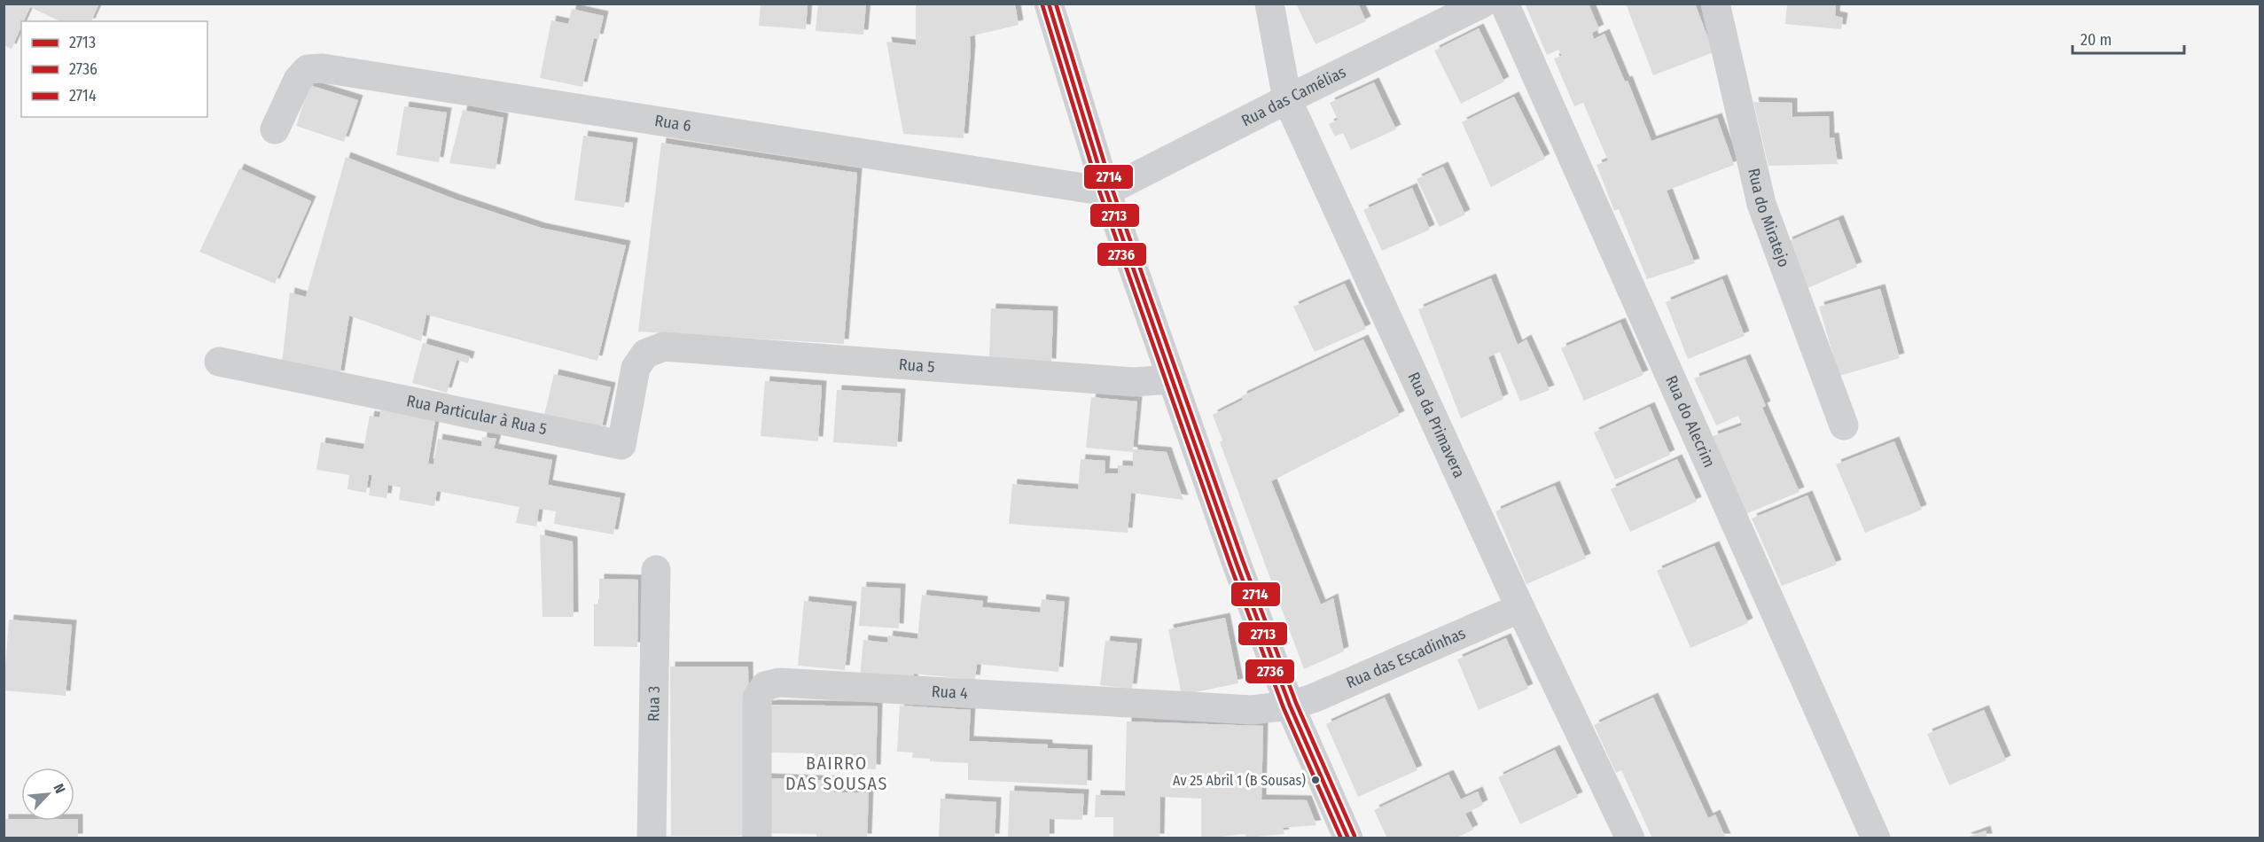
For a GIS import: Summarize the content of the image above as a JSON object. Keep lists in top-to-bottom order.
{
  "streets": {
    "street": [
      "Rua das Camélias",
      "Rua 6",
      "Rua do Miratejo",
      "Rua 5",
      "Rua Particular à Rua 5",
      "Rua do Alecrim",
      "Rua da Primavera",
      "Rua das Escadinhas",
      "Rua 4",
      "Rua 3"
    ]
  },
  "crossings": [
    ["Rua das Camélias", "Rua 6"],
    ["Rua das Camélias", "Rua da Primavera"],
    ["Rua 5", "Rua Particular à Rua 5"],
    ["Rua da Primavera", "Rua das Escadinhas"],
    ["Rua das Escadinhas", "Rua 4"]
  ],
  "districts": ["BAIRRO DAS SOUSAS"],
  "places": ["Av 25 Abril 1 (B Sousas)"],
  "lines": ["transit line 2713", "transit line 2714", "transit line 2736"],
  "legend": ["2713", "2736", "2714"],
  "scale_bar": "20 m",
  "north": "top right"
}
